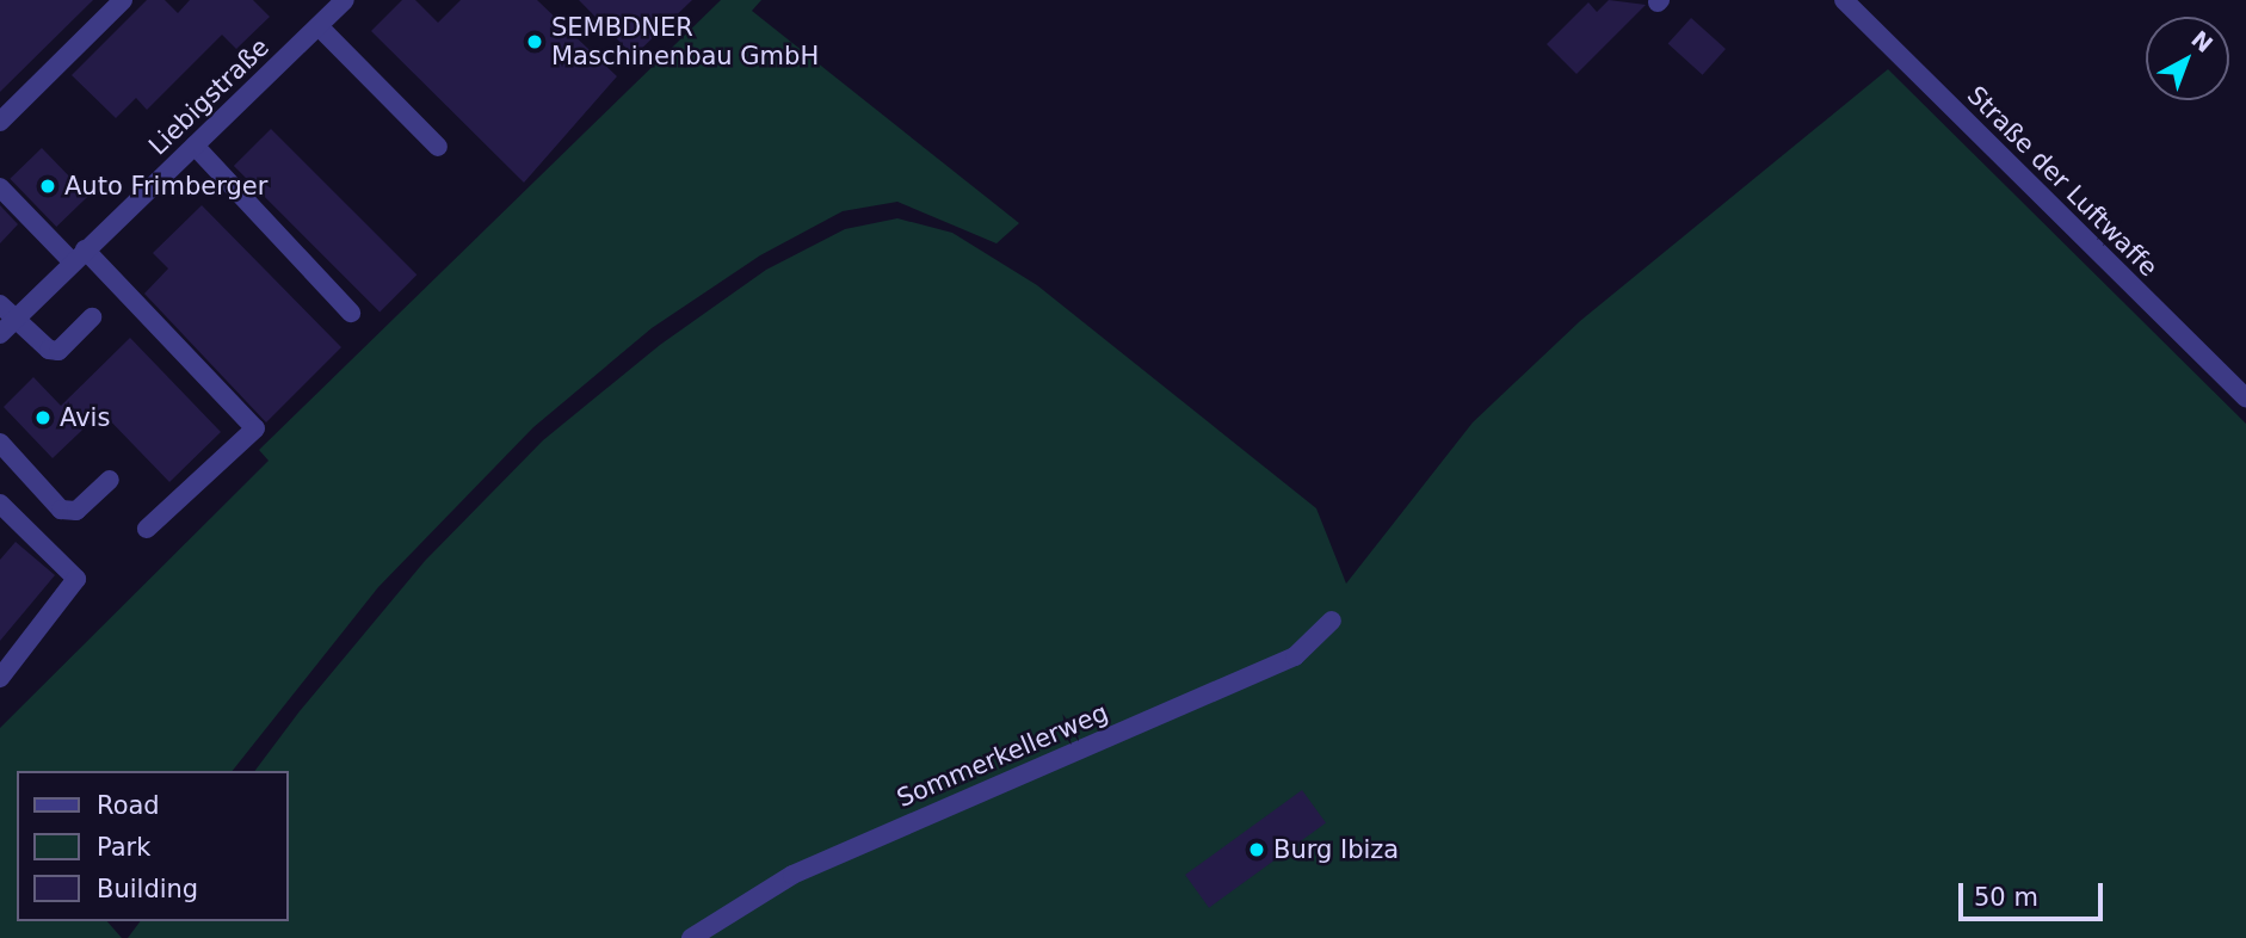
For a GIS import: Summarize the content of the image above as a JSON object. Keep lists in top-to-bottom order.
{
  "streets": {
    "street": ["Liebigstraße", "Straße der Luftwaffe", "Sommerkellerweg"]
  },
  "places": [
    "SEMBDNER Maschinenbau GmbH",
    "Auto Frimberger",
    "Avis",
    "Burg Ibiza"
  ],
  "legend": ["Road", "Park", "Building"],
  "scale_bar": "50 m",
  "north": "top right"
}
